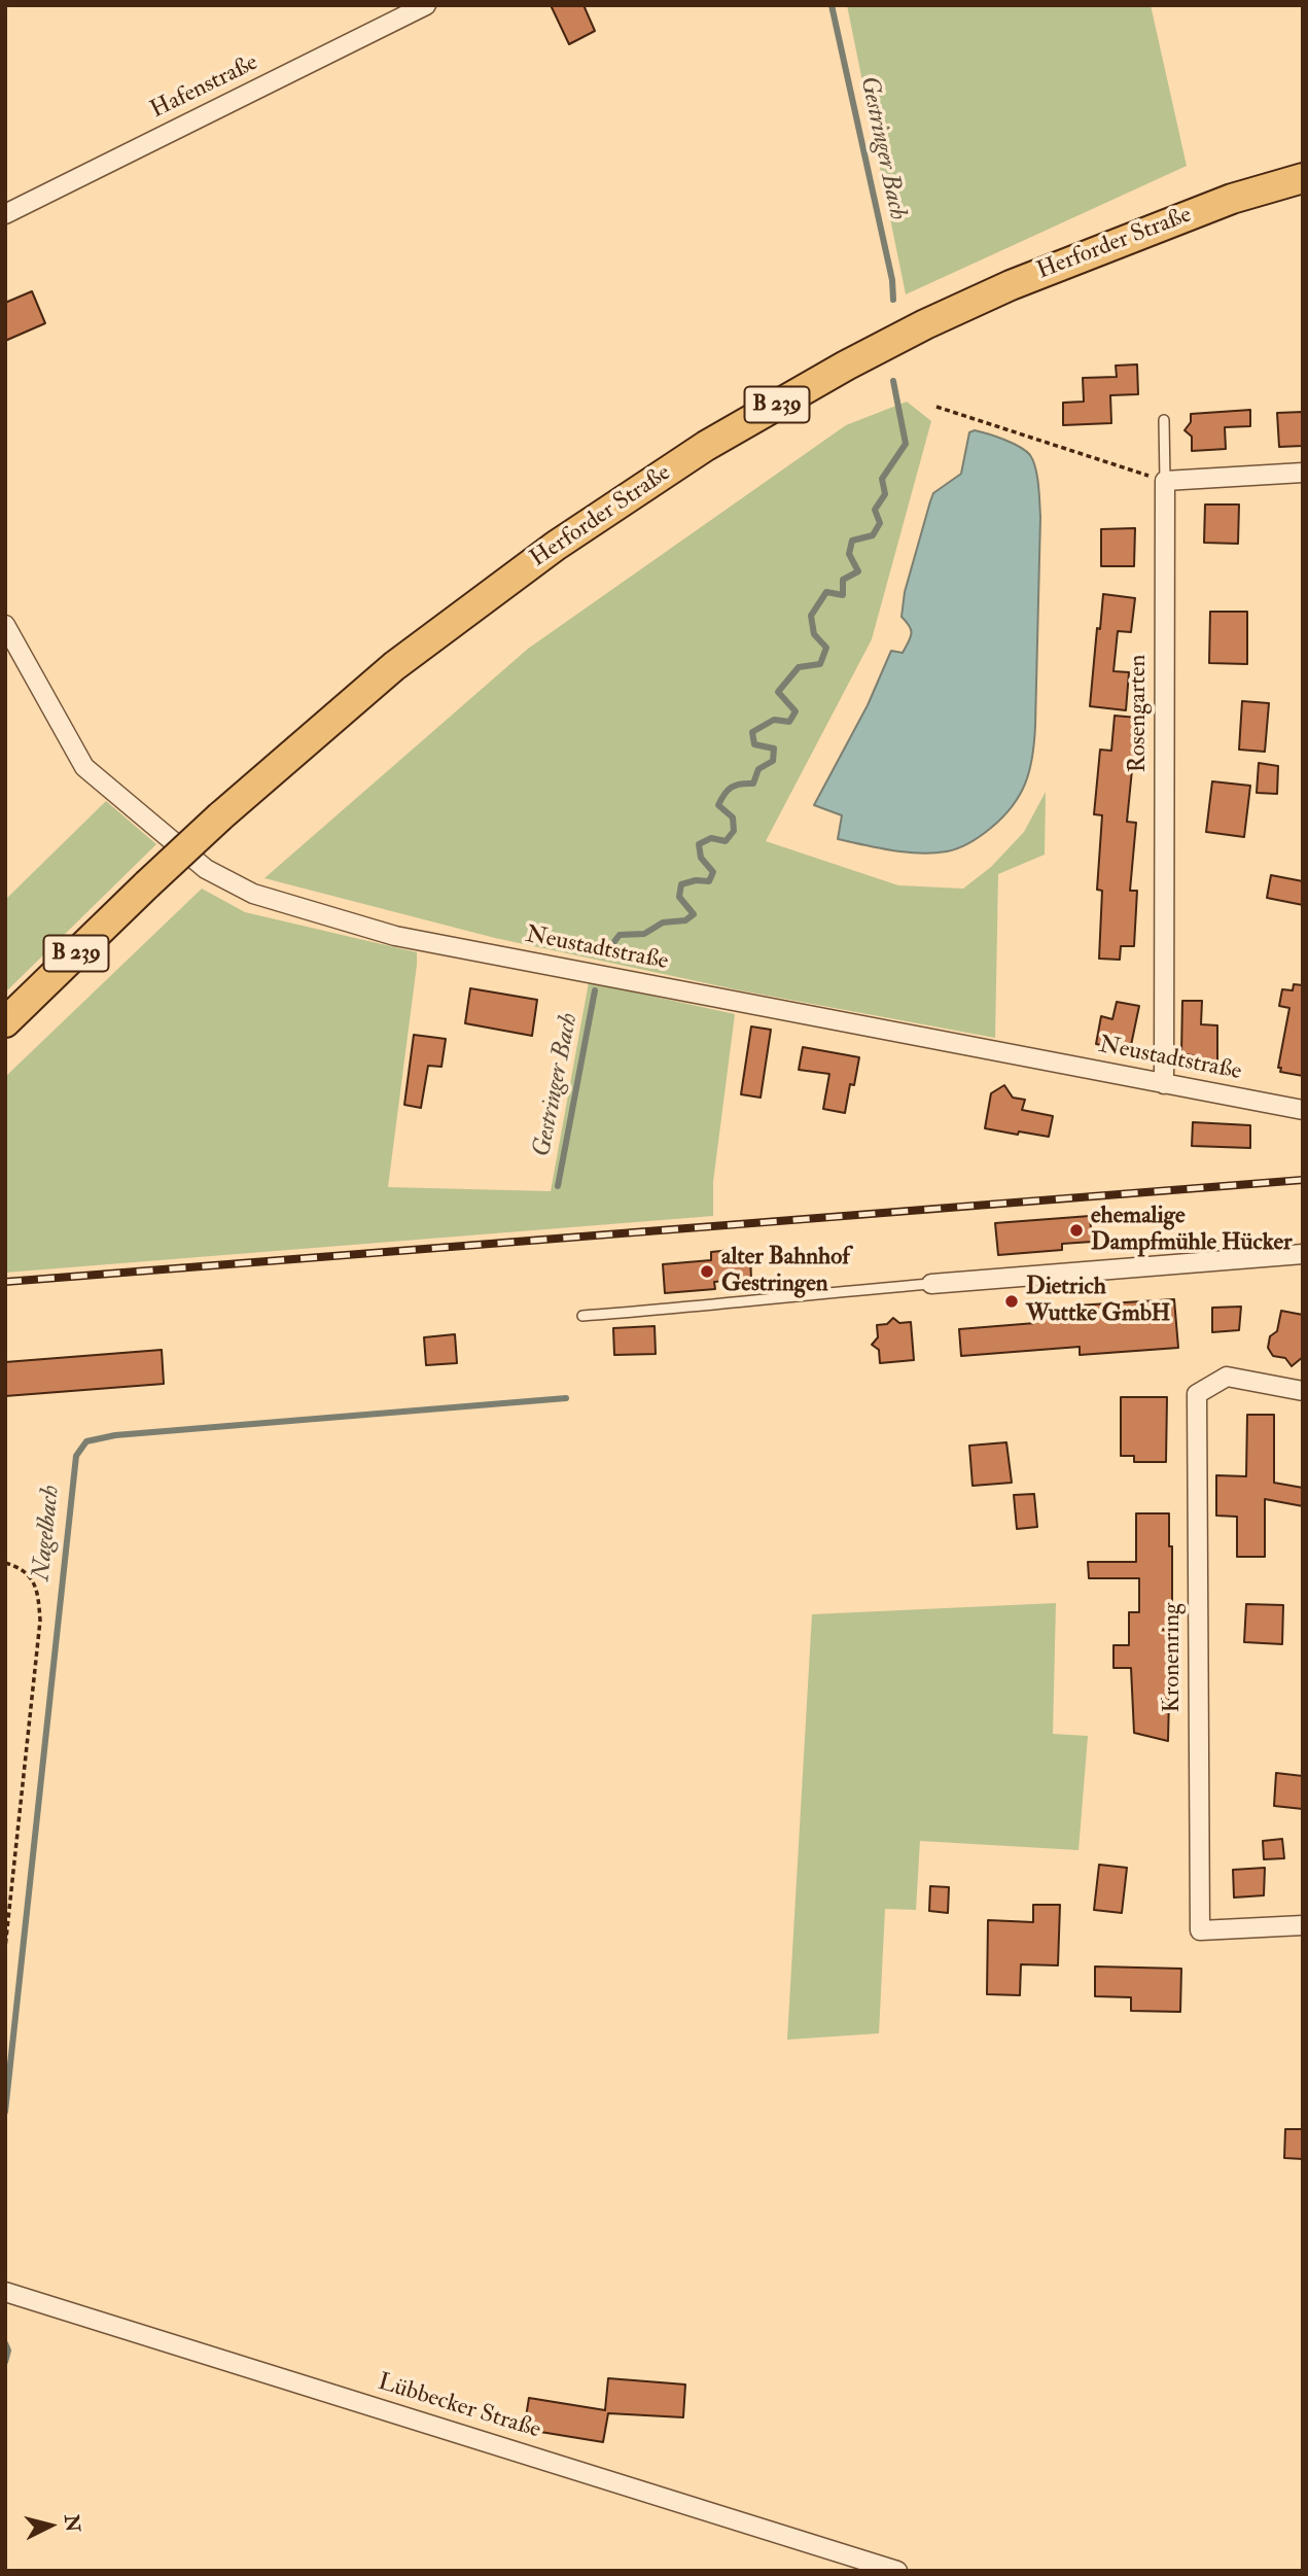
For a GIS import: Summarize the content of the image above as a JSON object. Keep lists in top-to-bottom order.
{
  "streets": {
    "main road": ["Herforder Straße", "B 239"],
    "street": [
      "Hafenstraße",
      "Rosengarten",
      "Neustadtstraße",
      "Kronenring",
      "Lübbecker Straße"
    ]
  },
  "crossings": [
    ["Rosengarten", "Neustadtstraße"]
  ],
  "water": ["Gestringer Bach", "Nagelbach"],
  "places": ["ehemalige Dampfmühle Hücker", "alter Bahnhof Gestringen", "Dietrich Wuttke GmbH"],
  "north": "right"
}
